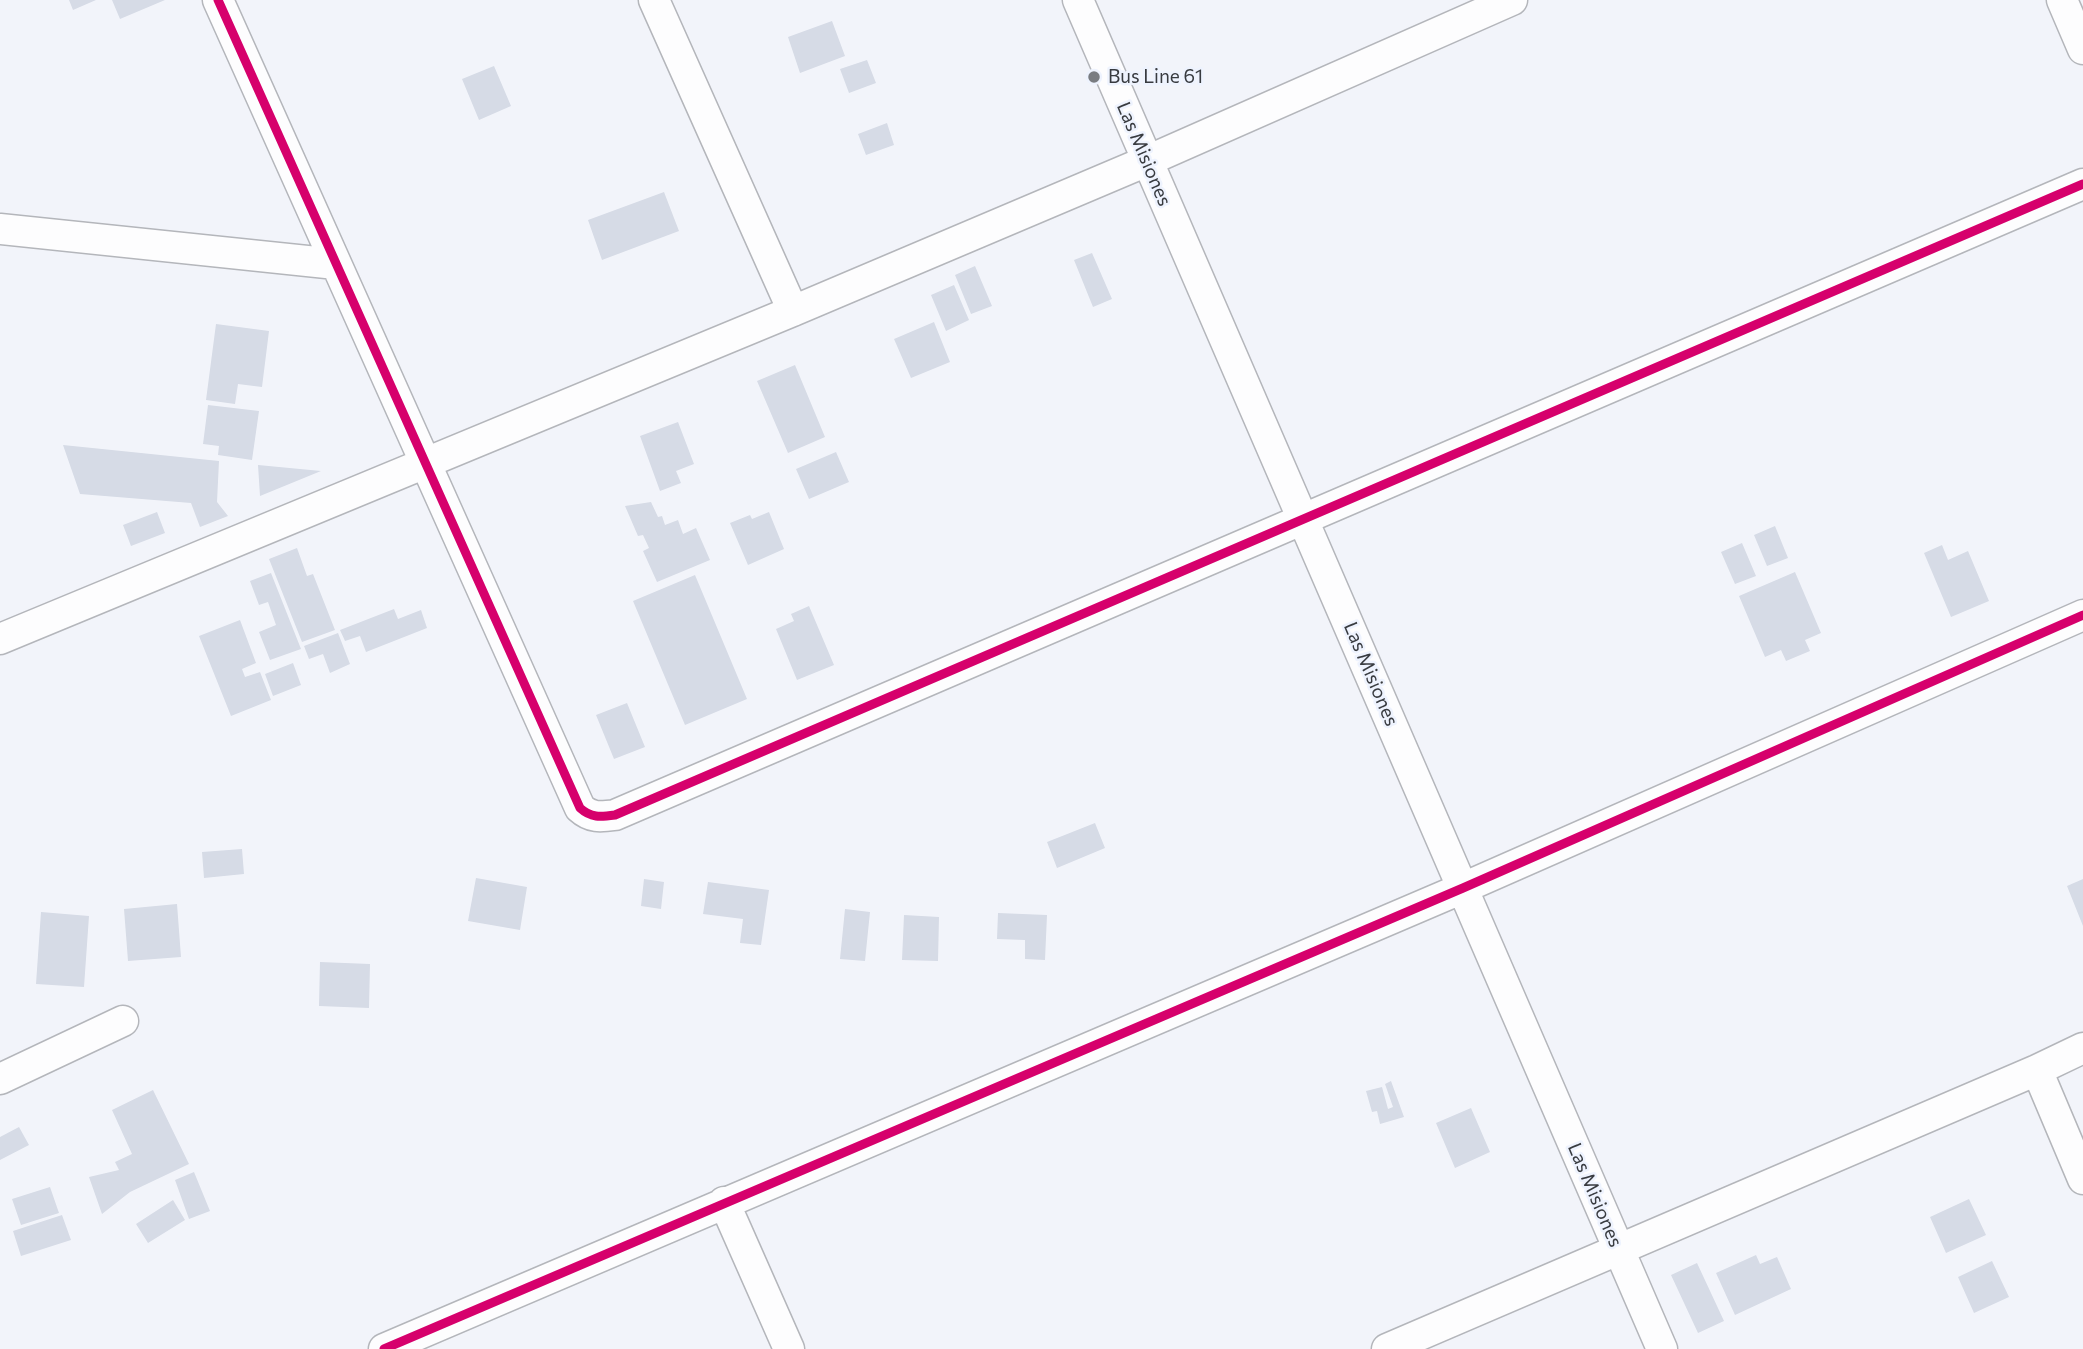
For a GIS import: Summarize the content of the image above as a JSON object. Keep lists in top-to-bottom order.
{
  "streets": {
    "street": ["Las Misiones"]
  },
  "places": ["Bus Line 61"]
}
